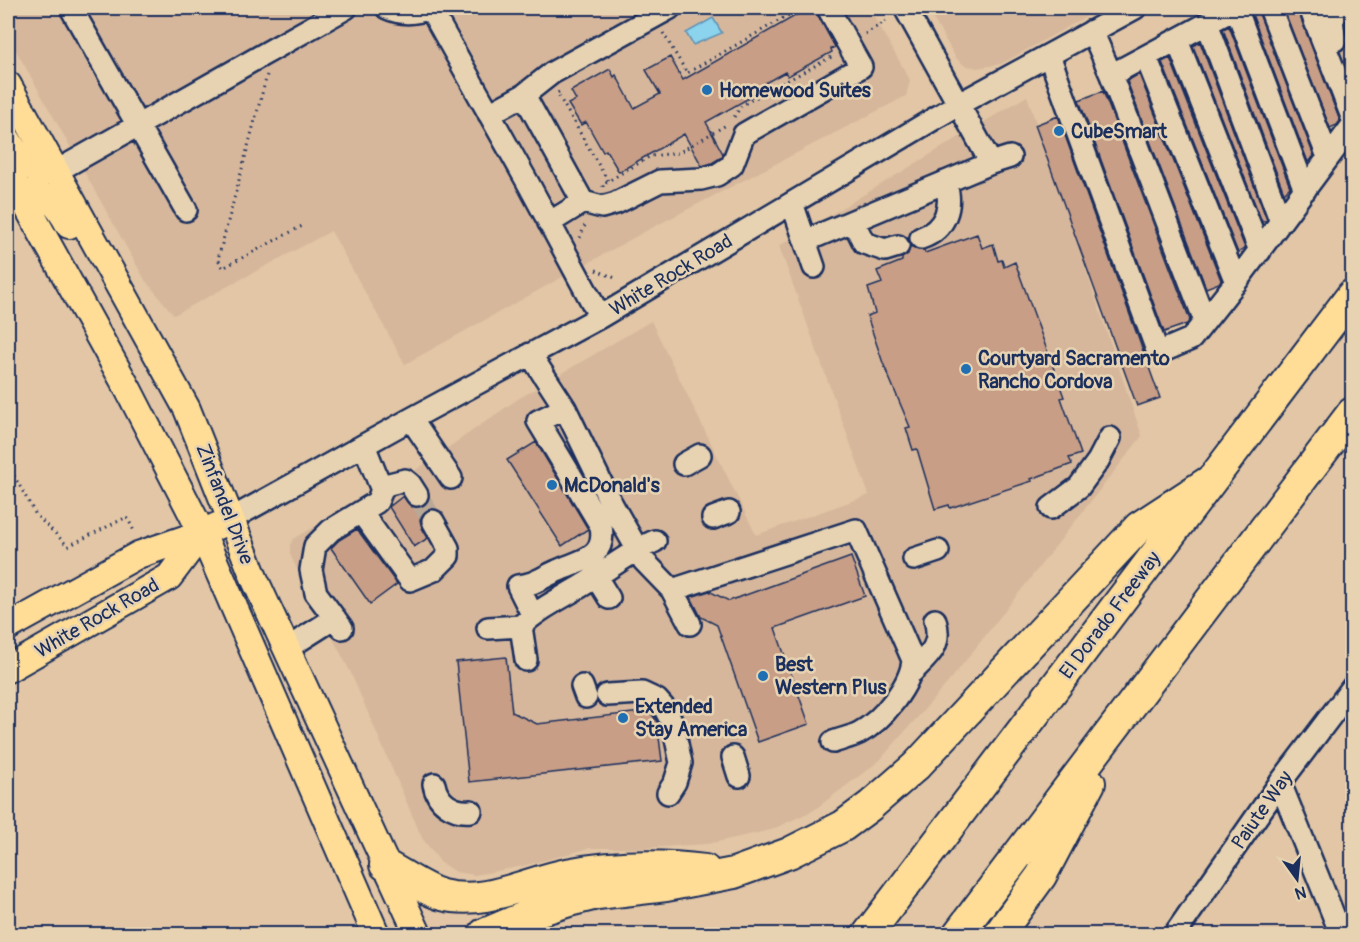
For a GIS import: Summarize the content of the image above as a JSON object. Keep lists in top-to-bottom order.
{
  "streets": {
    "highway": ["El Dorado Freeway"],
    "main road": ["White Rock Road", "Zinfandel Drive"],
    "street": ["Paiute Way"]
  },
  "crossings": [
    ["White Rock Road", "Zinfandel Drive"]
  ],
  "places": [
    "Homewood Suites",
    "CubeSmart",
    "Courtyard Sacramento Rancho Cordova",
    "McDonald's",
    "Best Western Plus",
    "Extended Stay America"
  ],
  "north": "bottom"
}
